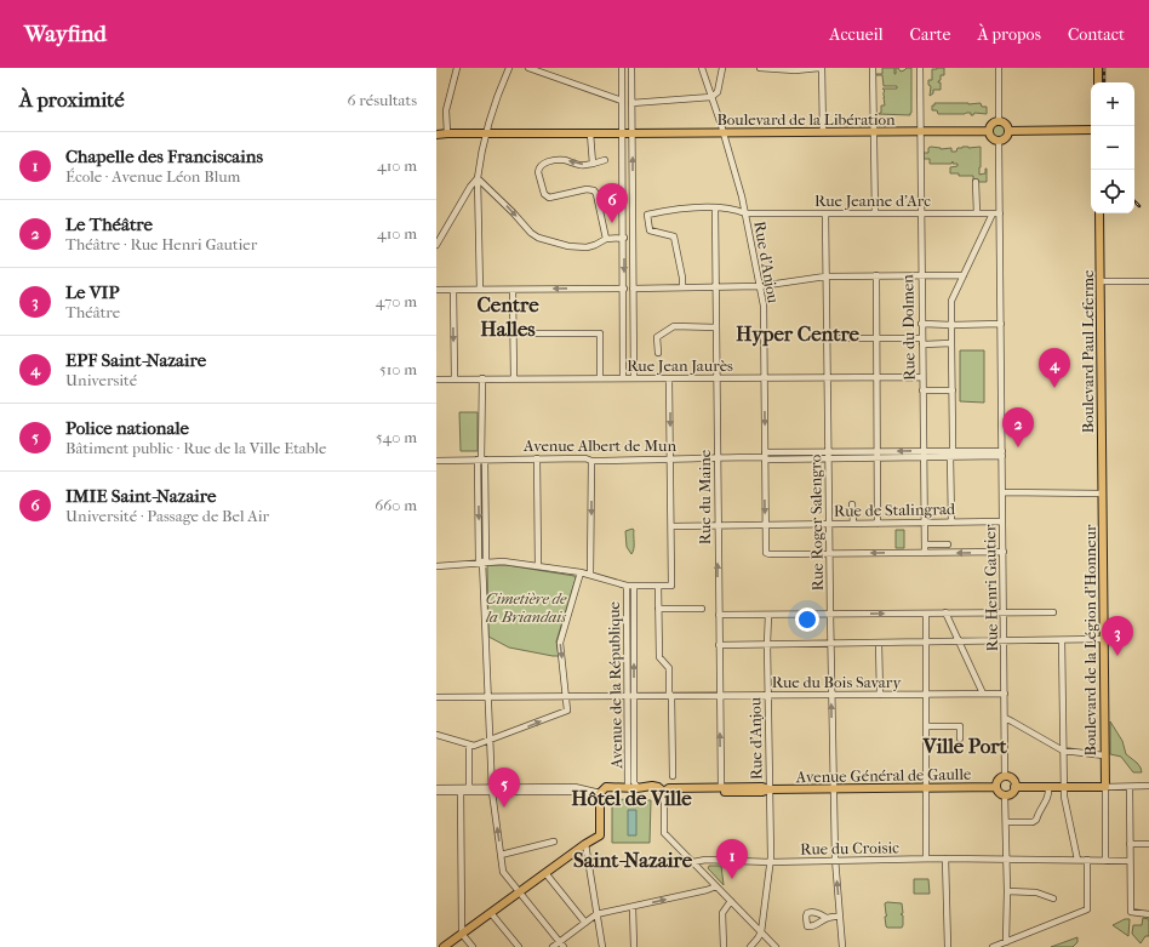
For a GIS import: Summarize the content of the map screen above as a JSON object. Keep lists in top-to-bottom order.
{
  "streets": {
    "main road": [
      "Boulevard de la Libération",
      "Boulevard Paul Leferme",
      "Boulevard de la Légion d'Honneur",
      "Avenue Général de Gaulle"
    ],
    "street": [
      "Rue Jeanne d'Arc",
      "Rue d'Anjou",
      "Rue du Dolmen",
      "Rue Jean Jaurès",
      "Avenue Albert de Mun",
      "Rue du Maine",
      "Rue de Stalingrad",
      "Rue Roger Salengro",
      "Rue Henri Gautier",
      "Rue du Bois Savary",
      "Avenue de la République",
      "Rue du Croisic"
    ]
  },
  "crossings": [
    ["Boulevard de la Libération", "Rue d'Anjou"],
    ["Boulevard de la Libération", "Rue du Dolmen"],
    ["Boulevard de la Libération", "Rue Henri Gautier"],
    ["Rue Jeanne d'Arc", "Rue d'Anjou"],
    ["Rue Jeanne d'Arc", "Rue du Dolmen"],
    ["Rue Jeanne d'Arc", "Rue du Maine"],
    ["Rue Jeanne d'Arc", "Rue Roger Salengro"],
    ["Rue Jeanne d'Arc", "Rue Henri Gautier"],
    ["Rue d'Anjou", "Rue Jean Jaurès"],
    ["Rue d'Anjou", "Avenue Albert de Mun"],
    ["Rue d'Anjou", "Rue de Stalingrad"],
    ["Rue d'Anjou", "Rue Roger Salengro"],
    ["Rue d'Anjou", "Rue du Bois Savary"],
    ["Rue d'Anjou", "Avenue Général de Gaulle"],
    ["Rue d'Anjou", "Rue du Croisic"],
    ["Rue du Dolmen", "Rue Jean Jaurès"],
    ["Rue du Dolmen", "Avenue Albert de Mun"],
    ["Rue du Dolmen", "Rue de Stalingrad"],
    ["Boulevard Paul Leferme", "Boulevard de la Légion d'Honneur"],
    ["Rue Jean Jaurès", "Rue du Maine"],
    ["Rue Jean Jaurès", "Rue Roger Salengro"],
    ["Avenue Albert de Mun", "Rue du Maine"],
    ["Avenue Albert de Mun", "Rue Roger Salengro"],
    ["Avenue Albert de Mun", "Rue Henri Gautier"],
    ["Rue du Maine", "Rue de Stalingrad"],
    ["Rue du Maine", "Rue du Bois Savary"],
    ["Rue du Maine", "Avenue Général de Gaulle"],
    ["Rue de Stalingrad", "Rue Roger Salengro"],
    ["Rue de Stalingrad", "Rue Henri Gautier"],
    ["Rue Roger Salengro", "Rue du Bois Savary"],
    ["Rue Roger Salengro", "Avenue Général de Gaulle"],
    ["Rue Roger Salengro", "Rue du Croisic"],
    ["Rue Henri Gautier", "Rue du Bois Savary"],
    ["Rue Henri Gautier", "Avenue Général de Gaulle"],
    ["Rue du Bois Savary", "Avenue de la République"],
    ["Avenue de la République", "Avenue Général de Gaulle"]
  ],
  "districts": [
    "Centre Halles",
    "Hyper Centre",
    "Ville Port",
    "Hôtel de Ville",
    "Saint-Nazaire"
  ],
  "parks": ["Cimetière de la Briandais"],
  "page": {
    "header": "Wayfind",
    "nav": [
      "Accueil",
      "Carte",
      "À propos",
      "Contact"
    ],
    "heading": ["À proximité", "6 résultats"],
    "map_buttons": ["+", "−"],
    "list": [
      {
        "mark": "1",
        "name": "Chapelle des Franciscains",
        "note": "École · Avenue Léon Blum",
        "value": "410 m"
      },
      {
        "mark": "2",
        "name": "Le Théâtre",
        "note": "Théâtre · Rue Henri Gautier",
        "value": "410 m"
      },
      {
        "mark": "3",
        "name": "Le VIP",
        "note": "Théâtre",
        "value": "470 m"
      },
      {
        "mark": "4",
        "name": "EPF Saint-Nazaire",
        "note": "Université",
        "value": "510 m"
      },
      {
        "mark": "5",
        "name": "Police nationale",
        "note": "Bâtiment public · Rue de la Ville Etable",
        "value": "540 m"
      },
      {
        "mark": "6",
        "name": "IMIE Saint-Nazaire",
        "note": "Université · Passage de Bel Air",
        "value": "660 m"
      }
    ],
    "pins": [
      "6",
      "4",
      "2",
      "3",
      "5",
      "1"
    ]
  }
}
